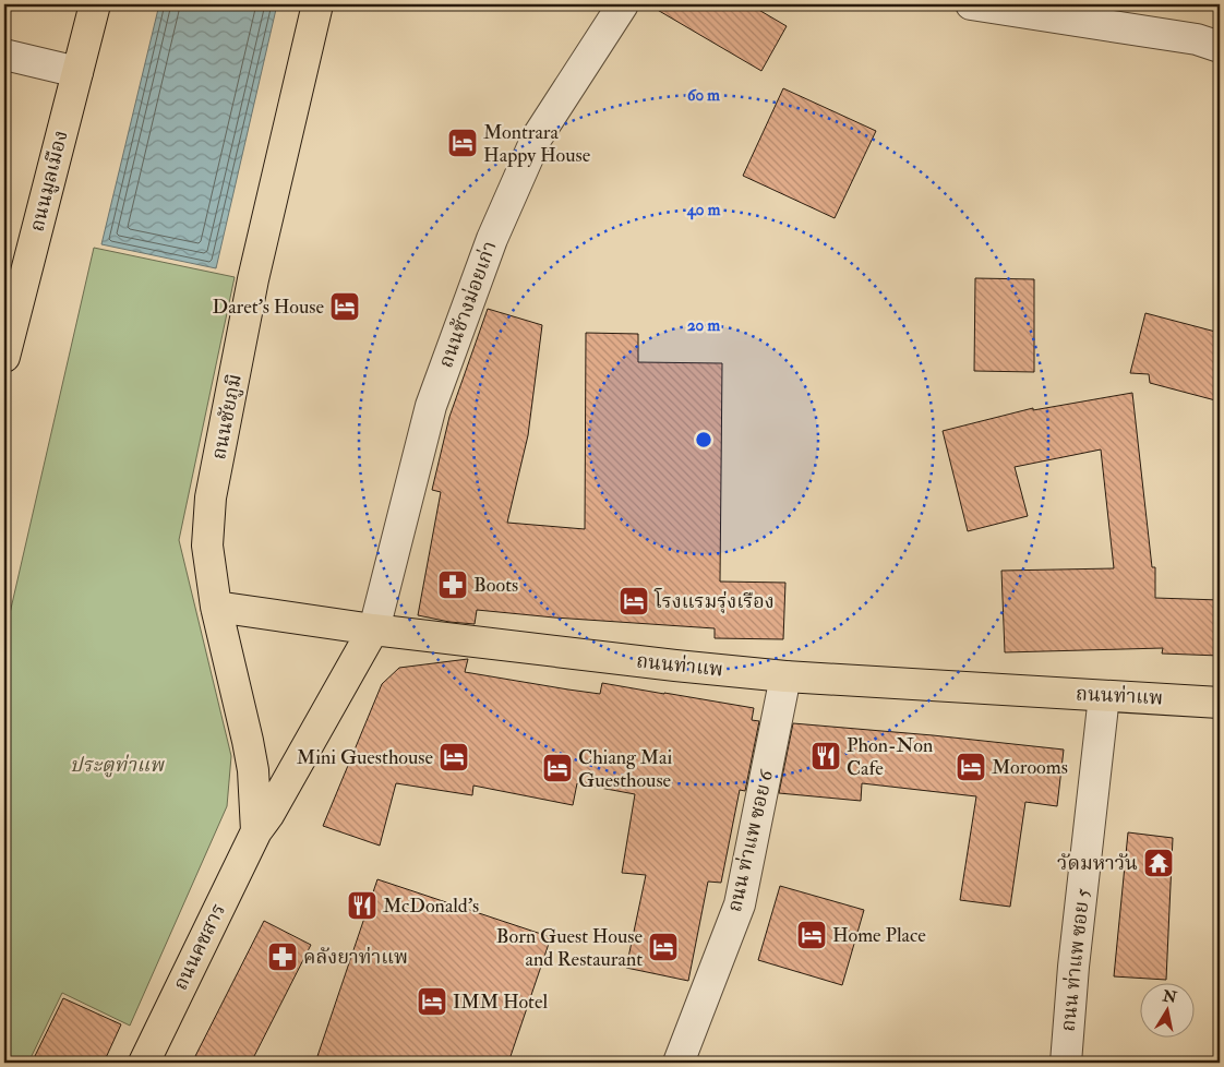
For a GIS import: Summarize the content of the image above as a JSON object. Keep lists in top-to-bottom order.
{
  "streets": {
    "main road": [
      "ถนนมูลเมือง",
      "ถนนชัยภูมิ",
      "ถนนท่าแพ",
      "ถนนคชสาร"
    ],
    "street": ["ถนนช้างม่อยเก่า", "ถนน ท่าแพ ซอย 6", "ถนน ท่าแพ ซอย 5"]
  },
  "crossings": [
    ["ถนนช้างม่อยเก่า", "ถนนท่าแพ"],
    ["ถนนชัยภูมิ", "ถนนท่าแพ"],
    ["ถนนชัยภูมิ", "ถนนคชสาร"],
    ["ถนนท่าแพ", "ถนน ท่าแพ ซอย 6"],
    ["ถนนท่าแพ", "ถนน ท่าแพ ซอย 5"]
  ],
  "parks": ["ประตูท่าแพ"],
  "places": {
    "hotel": [
      "Montrara Happy House",
      "Daret's House",
      "โรงแรมรุ่งเรือง",
      "Mini Guesthouse",
      "Morooms",
      "Chiang Mai Guesthouse",
      "Home Place",
      "Born Guest House and Restaurant",
      "IMM Hotel"
    ],
    "pharmacy": ["Boots", "คลังยาท่าแพ"],
    "restaurant": ["Phon-Non Cafe", "McDonald's"],
    "temple": ["วัดมหาวัน"]
  },
  "north": "top",
  "rings": ["60 m", "40 m", "20 m"]
}
